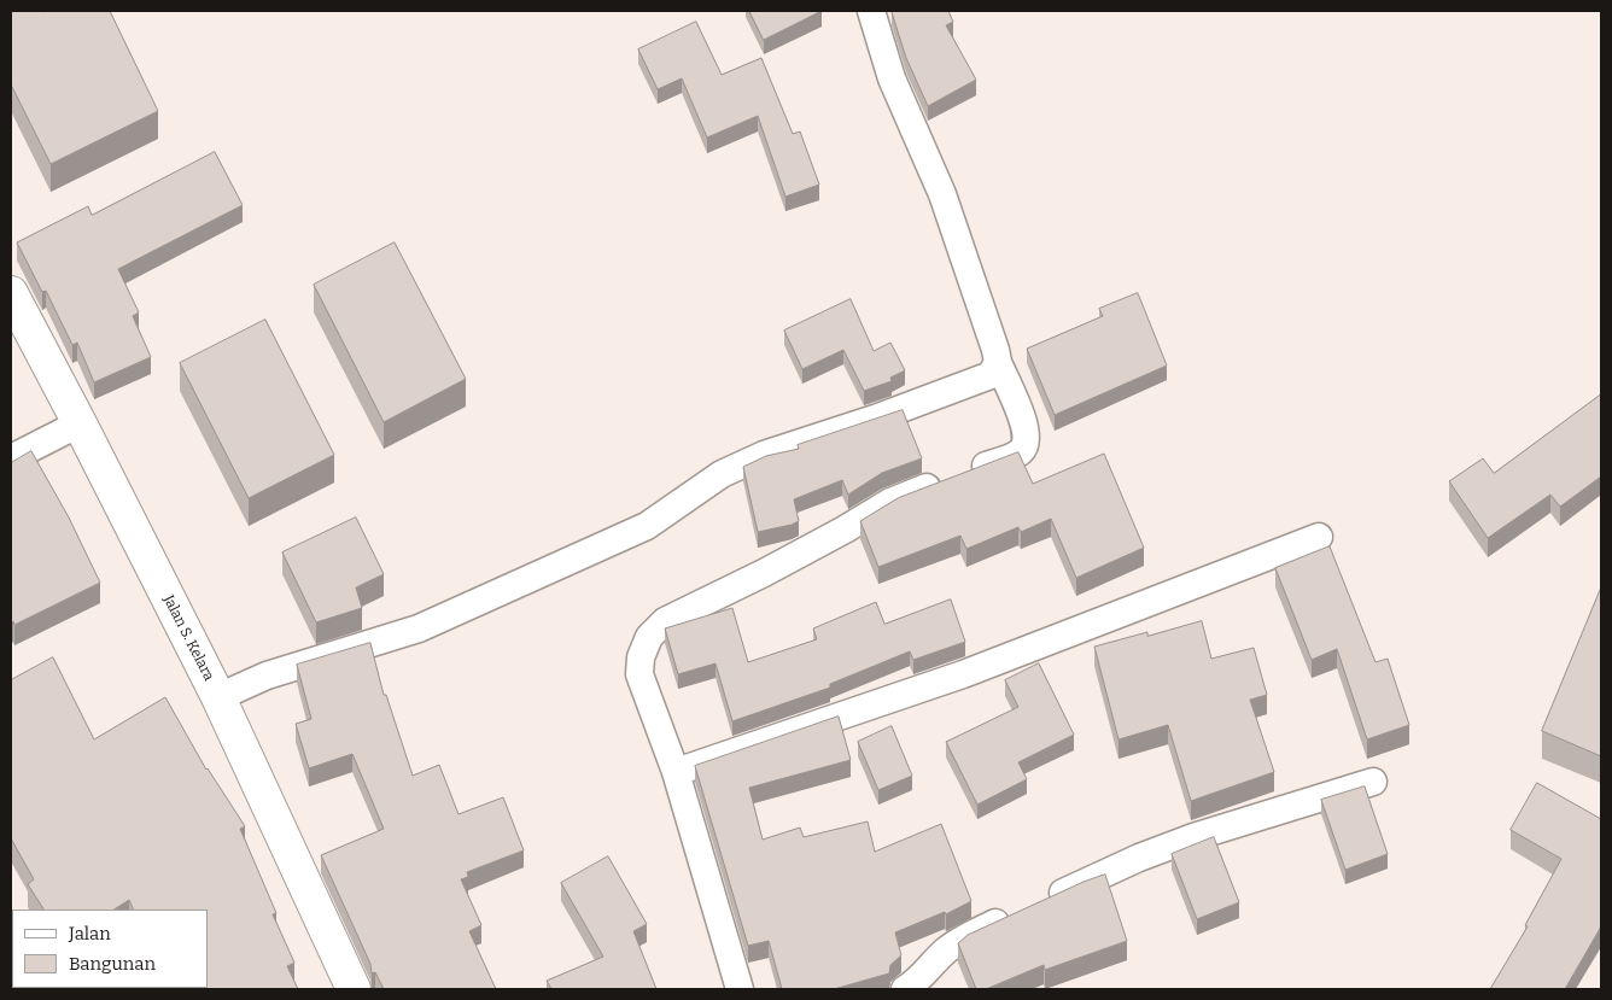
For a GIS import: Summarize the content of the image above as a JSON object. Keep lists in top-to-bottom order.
{
  "streets": {
    "main road": ["Jalan S. Kelara"]
  },
  "legend": ["Jalan", "Bangunan"]
}
